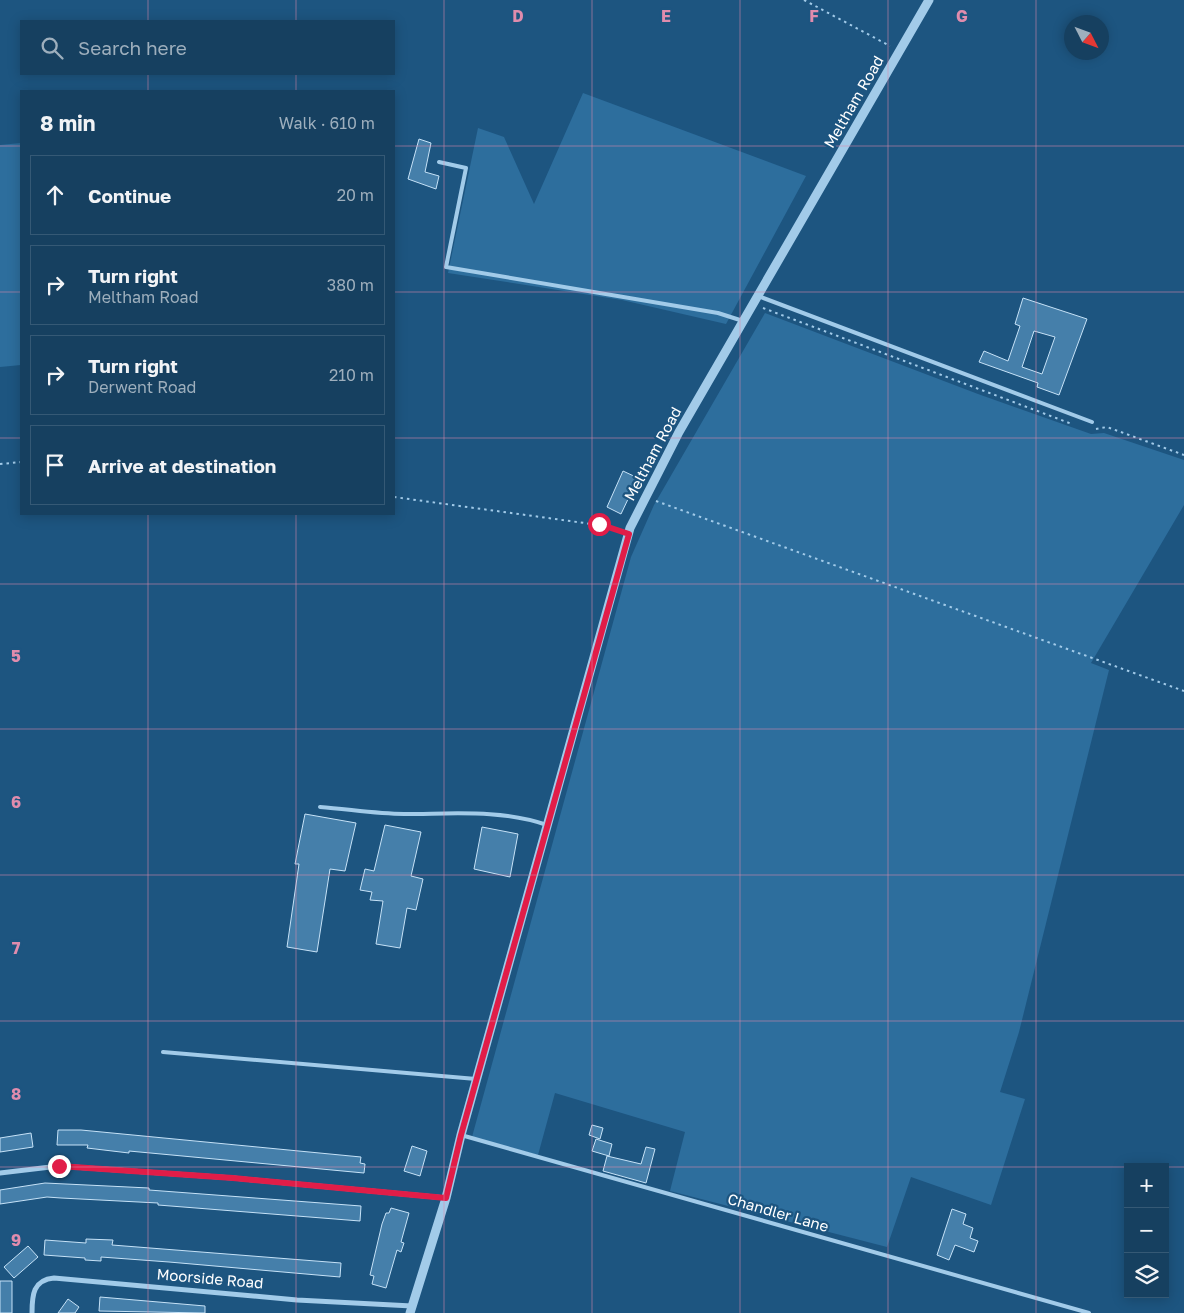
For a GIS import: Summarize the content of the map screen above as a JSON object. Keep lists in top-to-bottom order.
{
  "streets": {
    "street": ["Meltham Road", "Moorside Road"],
    "lane": ["Chandler Lane"]
  },
  "crossings": [
    ["Meltham Road", "Chandler Lane"],
    ["Meltham Road", "Moorside Road"]
  ],
  "north": "bottom right",
  "page": {
    "search": "Search here",
    "heading": ["8 min", "Walk · 610 m"],
    "list": [
      ["Continue", "20 m"],
      ["Turn right", "Meltham Road", "380 m"],
      ["Turn right", "Derwent Road", "210 m"],
      "Arrive at destination"
    ],
    "map_buttons": ["+", "−"]
  },
  "grid": {
    "columns": [
      "D",
      "E",
      "F",
      "G"
    ],
    "rows": [
      "5",
      "6",
      "7",
      "8",
      "9"
    ]
  }
}
